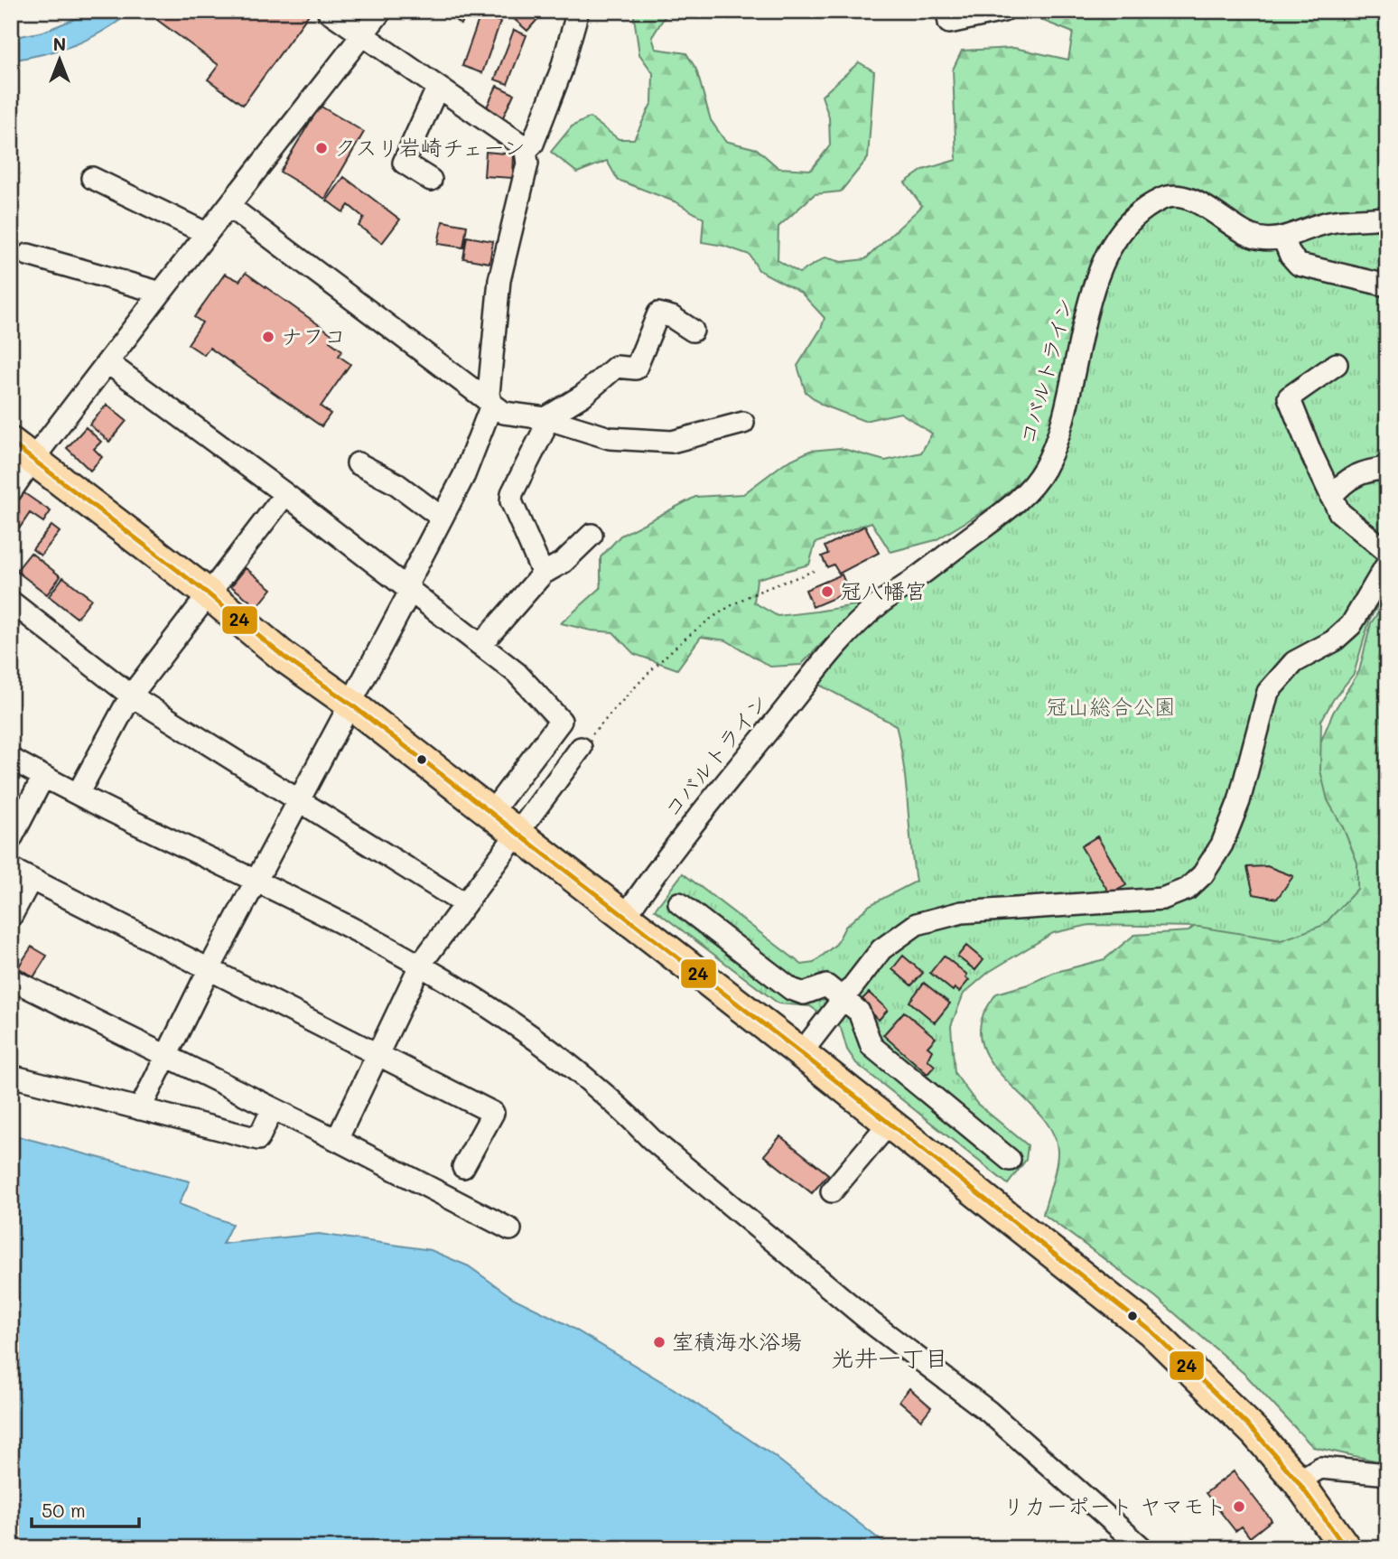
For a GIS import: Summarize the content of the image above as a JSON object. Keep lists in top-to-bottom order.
{
  "streets": {
    "street": ["コバルトライン"]
  },
  "districts": ["光井一丁目"],
  "parks": ["冠山総合公園"],
  "places": [
    "クスリ岩崎チェーン",
    "ナフコ",
    "冠八幡宮",
    "室積海水浴場",
    "リカーポート ヤマモト"
  ],
  "lines": ["transit line 24"],
  "scale_bar": "50 m",
  "north": "top"
}
